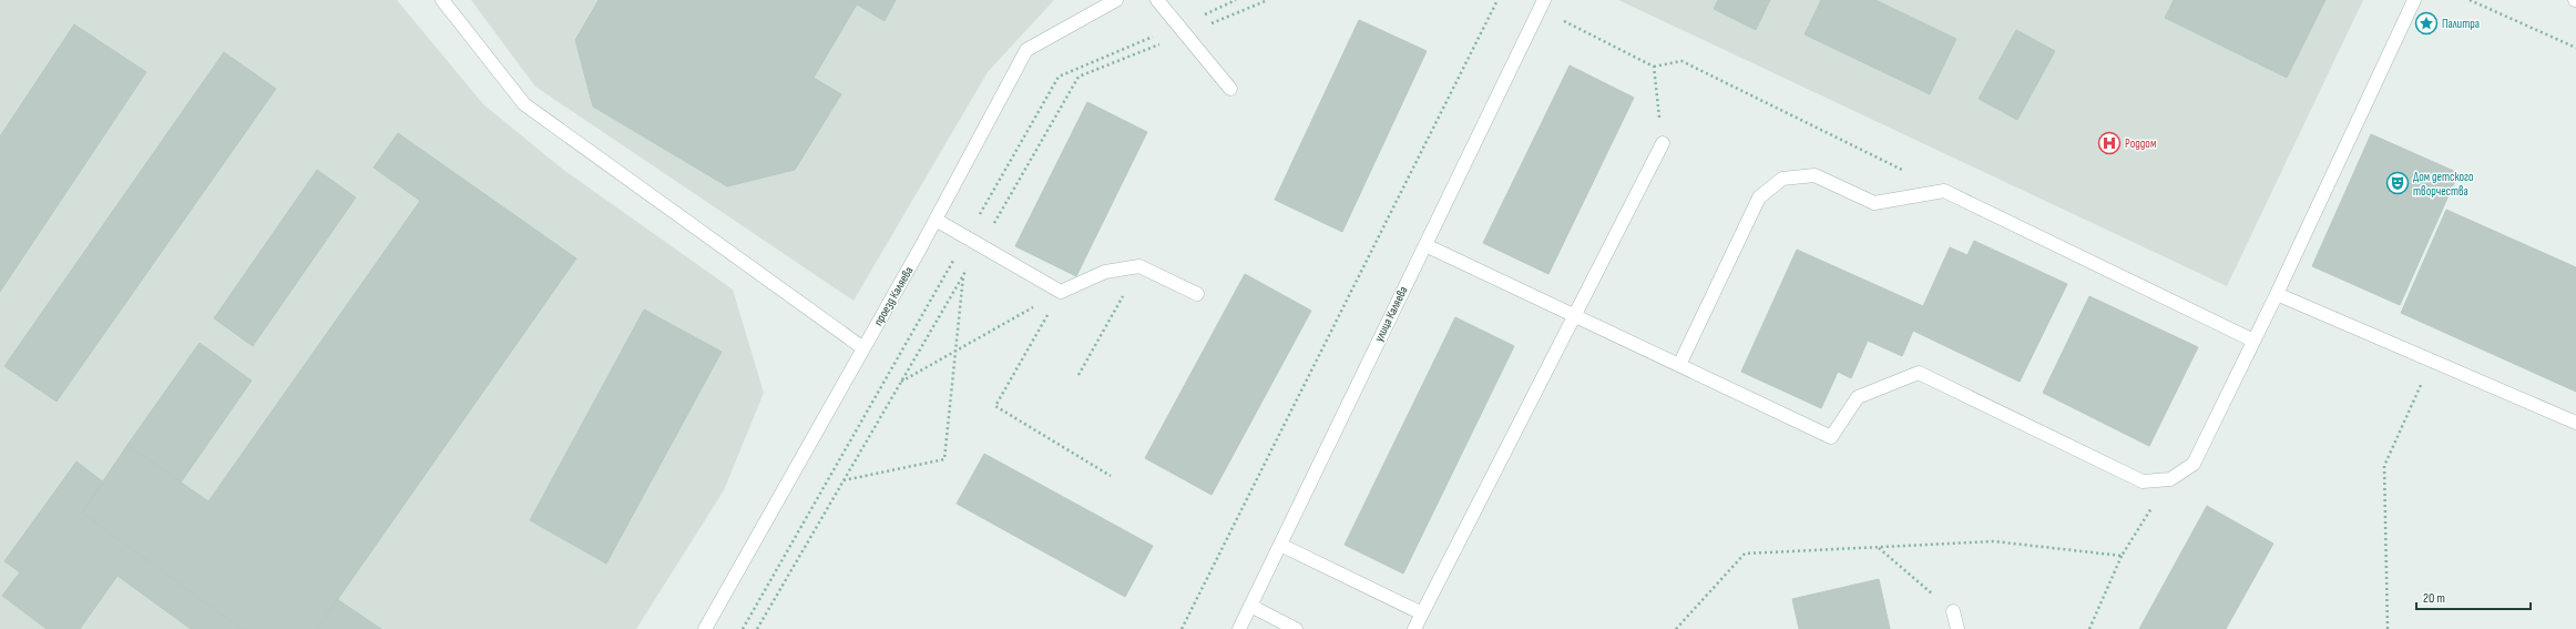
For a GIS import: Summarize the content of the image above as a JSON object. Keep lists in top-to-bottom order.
{
  "streets": {
    "street": ["проезд Каляева", "улица Каляева"]
  },
  "places": {
    "place": ["Палитра"],
    "hospital": ["Роддом"],
    "theatre": ["Дом детского творчества"]
  },
  "scale_bar": "20 m"
}
